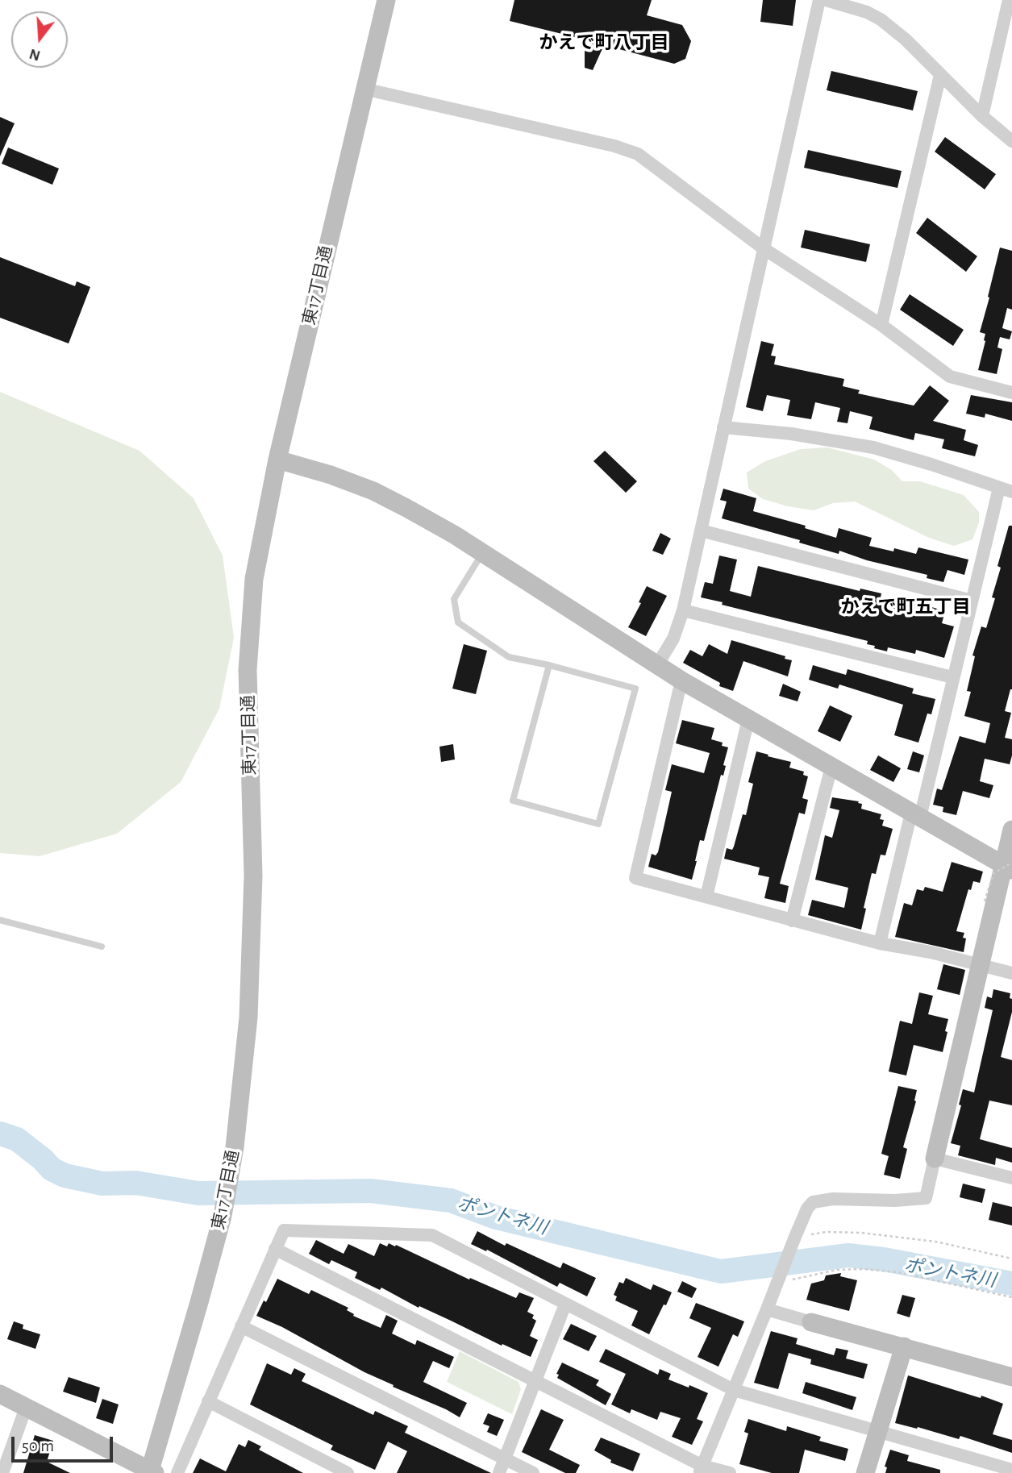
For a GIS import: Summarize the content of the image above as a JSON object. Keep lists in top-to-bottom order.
{
  "streets": {
    "street": ["東17丁目通"]
  },
  "districts": ["かえで町八丁目", "かえで町五丁目"],
  "water": ["ポントネ川"],
  "scale_bar": "50 m",
  "north": "bottom"
}
